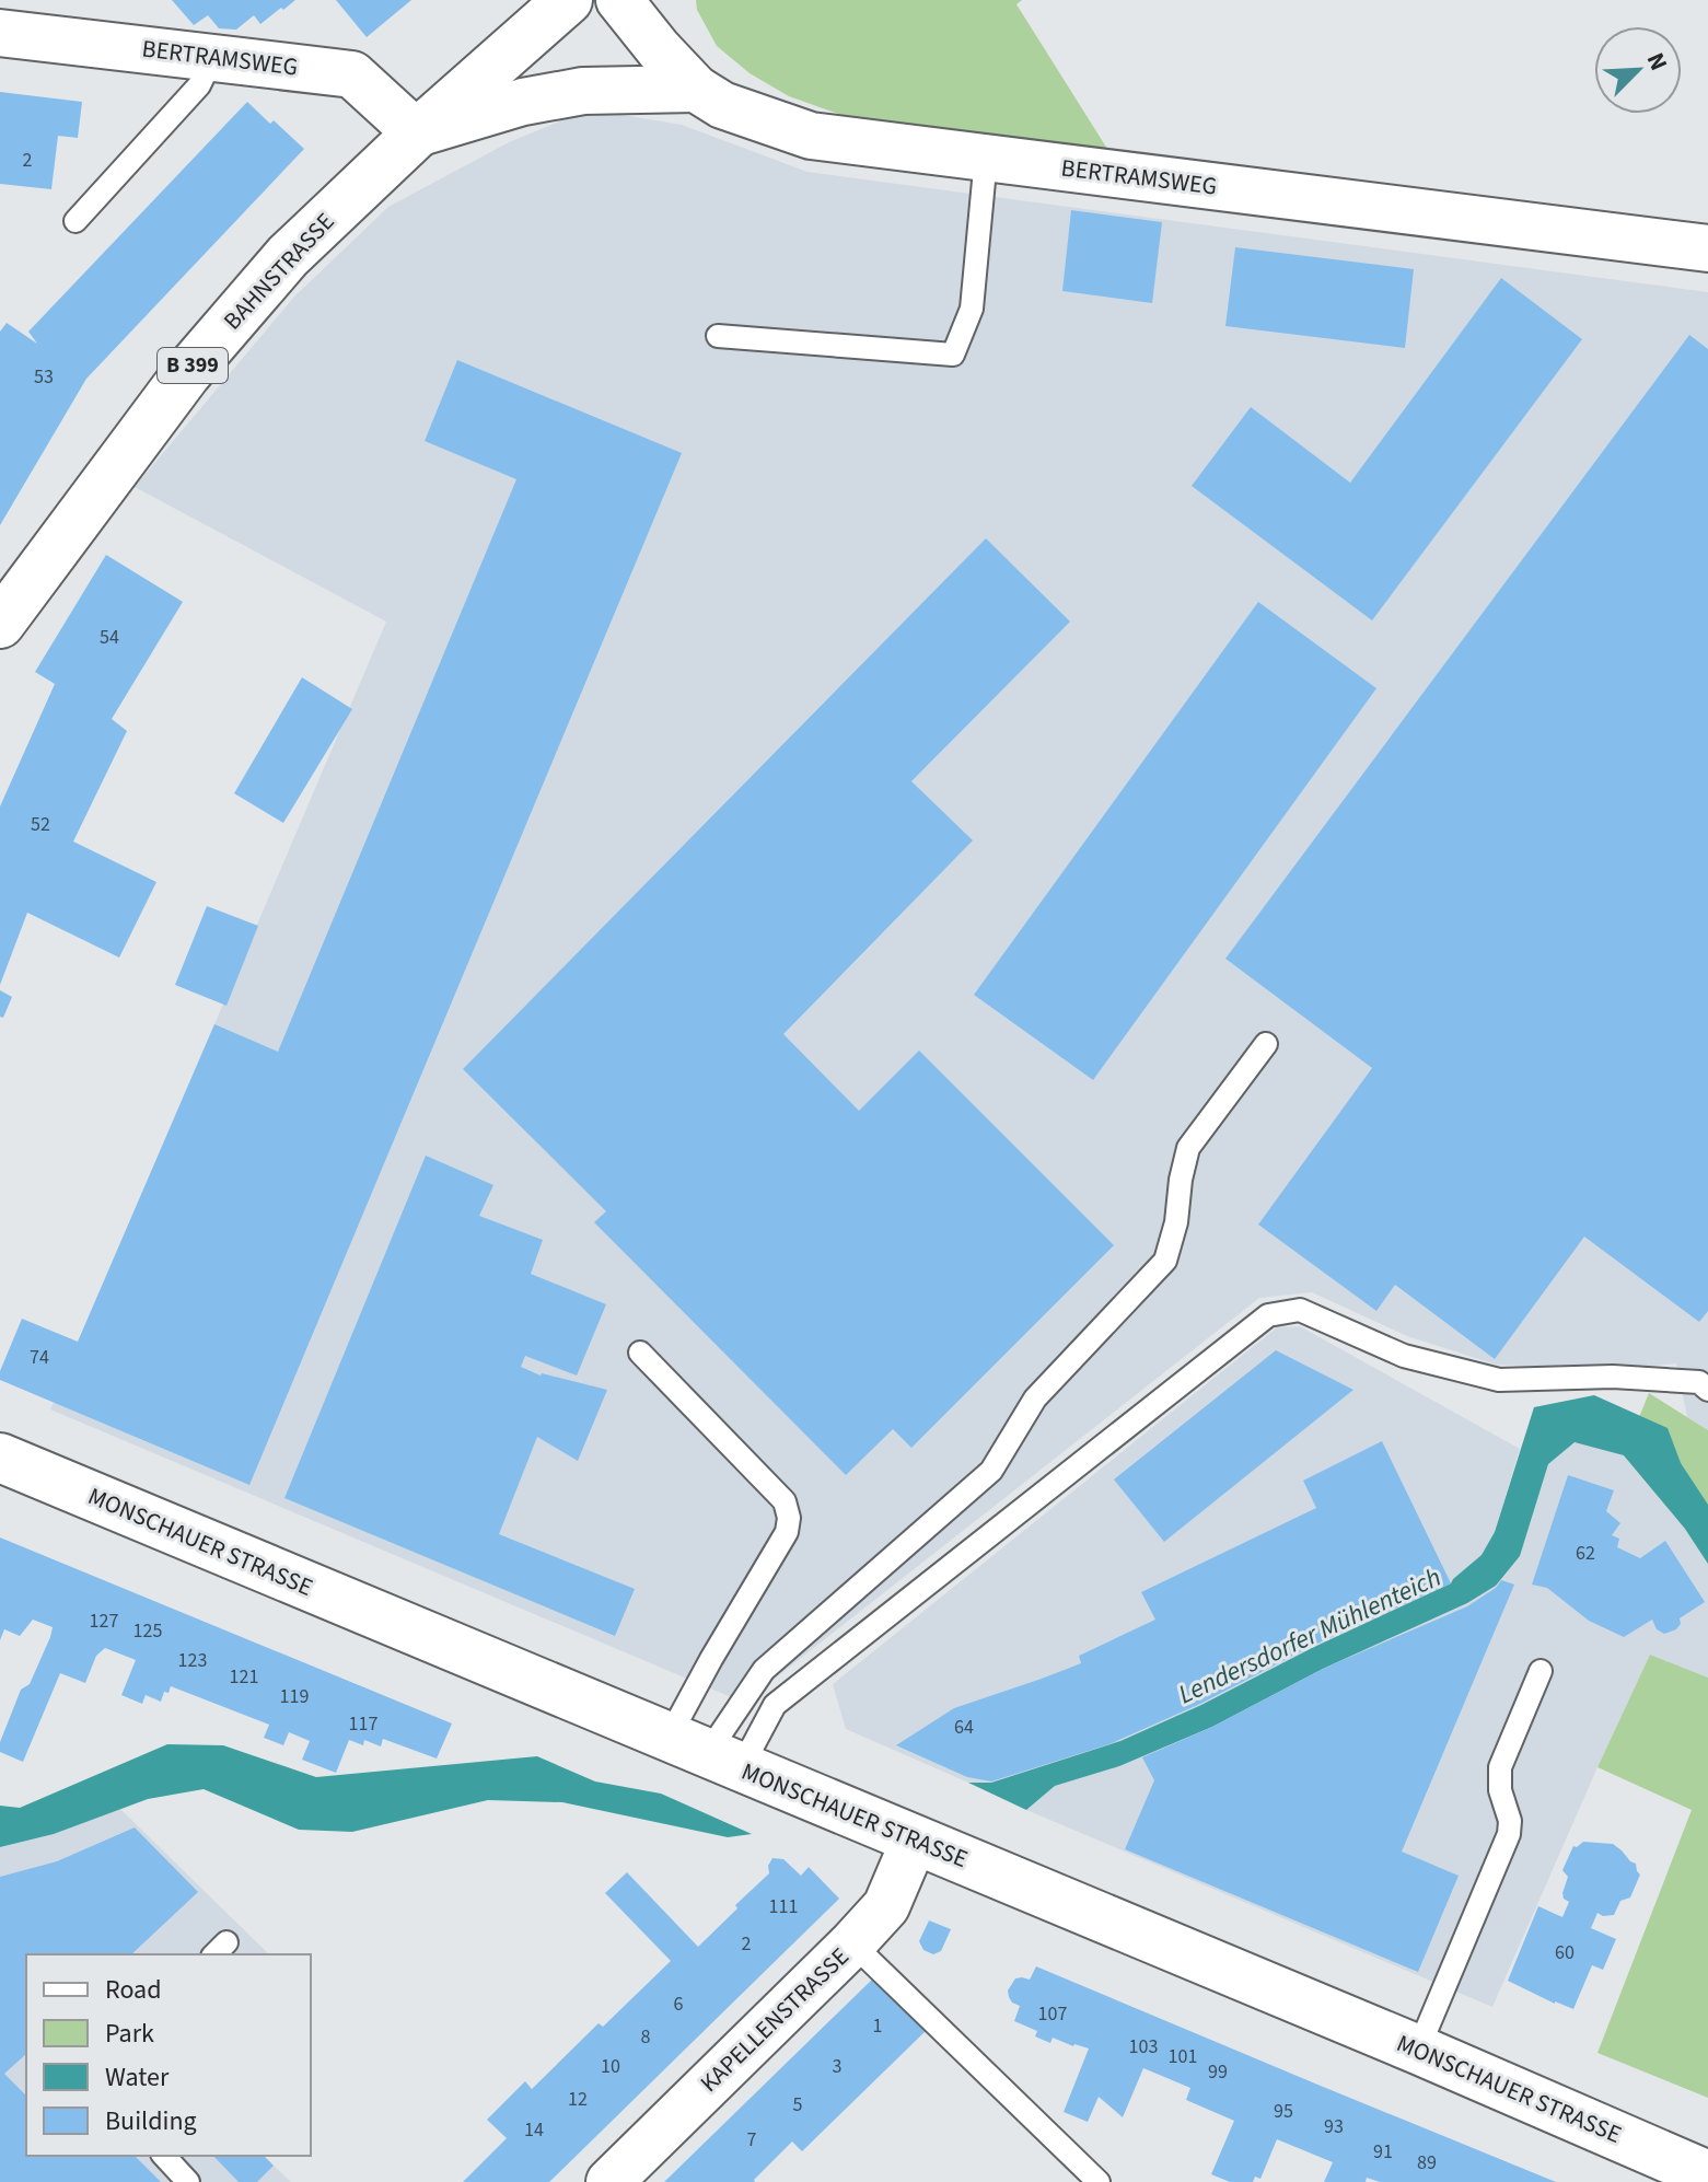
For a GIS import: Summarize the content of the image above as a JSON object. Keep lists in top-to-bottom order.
{
  "streets": {
    "street": [
      "BERTRAMSWEG",
      "BAHNSTRASSE",
      "B 399",
      "MONSCHAUER STRASSE",
      "KAPELLENSTRASSE"
    ]
  },
  "crossings": [
    ["BERTRAMSWEG", "BAHNSTRASSE"],
    ["MONSCHAUER STRASSE", "KAPELLENSTRASSE"]
  ],
  "water": ["Lendersdorfer Mühlenteich"],
  "house_numbers": [
    "2",
    "53",
    "54",
    "52",
    "74",
    "62",
    "127",
    "125",
    "123",
    "121",
    "119",
    "117",
    "64",
    "111",
    "2",
    "60",
    "6",
    "107",
    "1",
    "8",
    "103",
    "101",
    "10",
    "3",
    "99",
    "12",
    "5",
    "95",
    "93",
    "14",
    "7",
    "91",
    "89"
  ],
  "legend": [
    "Road",
    "Park",
    "Water",
    "Building"
  ],
  "north": "top right"
}
